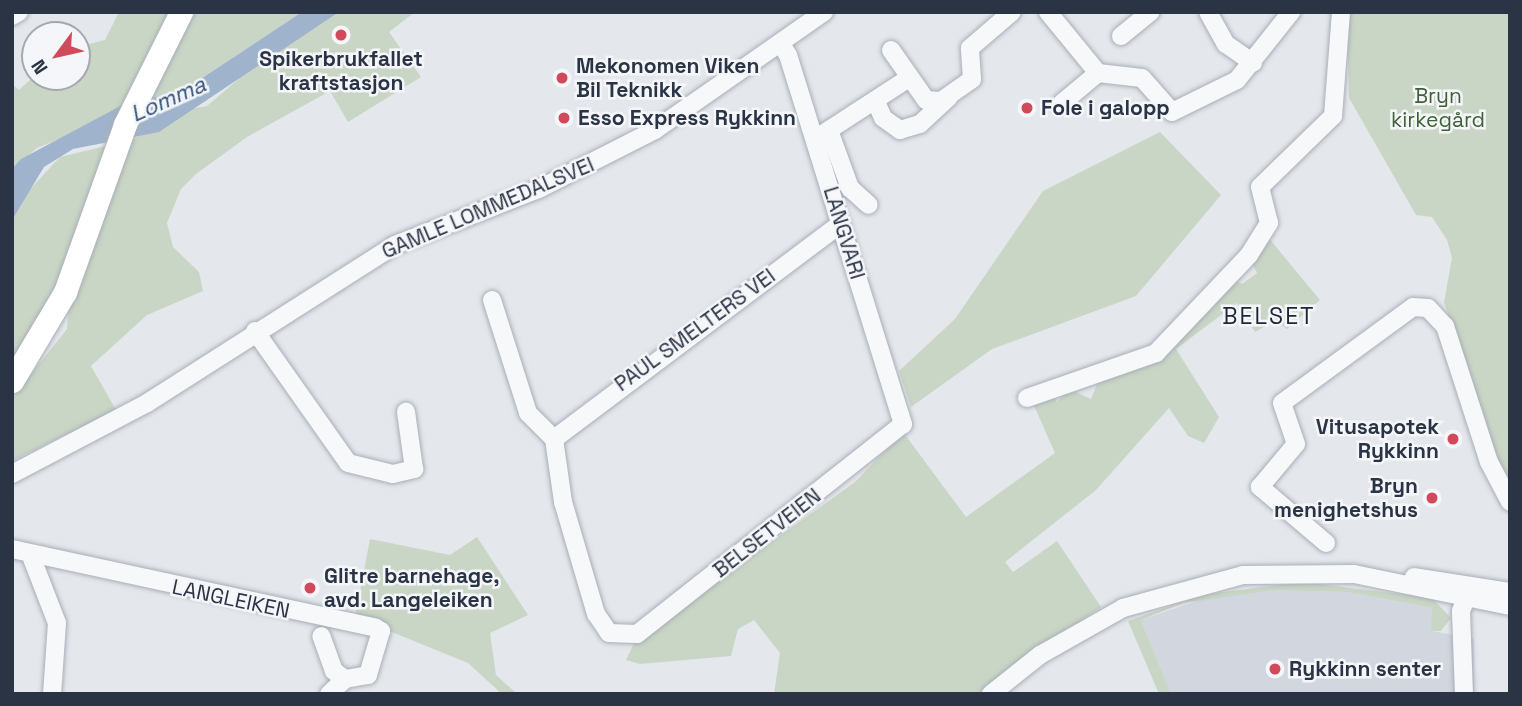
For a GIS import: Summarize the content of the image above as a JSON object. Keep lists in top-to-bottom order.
{
  "streets": {
    "street": [
      "GAMLE LOMMEDALSVEI",
      "LANGVARI",
      "PAUL SMELTERS VEI",
      "BELSETVEIEN",
      "LANGLEIKEN"
    ]
  },
  "crossings": [
    ["GAMLE LOMMEDALSVEI", "LANGVARI"],
    ["LANGVARI", "PAUL SMELTERS VEI"],
    ["LANGVARI", "BELSETVEIEN"],
    ["PAUL SMELTERS VEI", "BELSETVEIEN"]
  ],
  "districts": ["BELSET"],
  "water": ["Lomma"],
  "parks": ["Bryn kirkegård"],
  "places": [
    "Spikerbrukfallet kraftstasjon",
    "Mekonomen Viken Bil Teknikk",
    "Fole i galopp",
    "Esso Express Rykkinn",
    "Vitusapotek Rykkinn",
    "Bryn menighetshus",
    "Glitre barnehage, avd. Langeleiken",
    "Rykkinn senter"
  ],
  "north": "bottom left"
}
